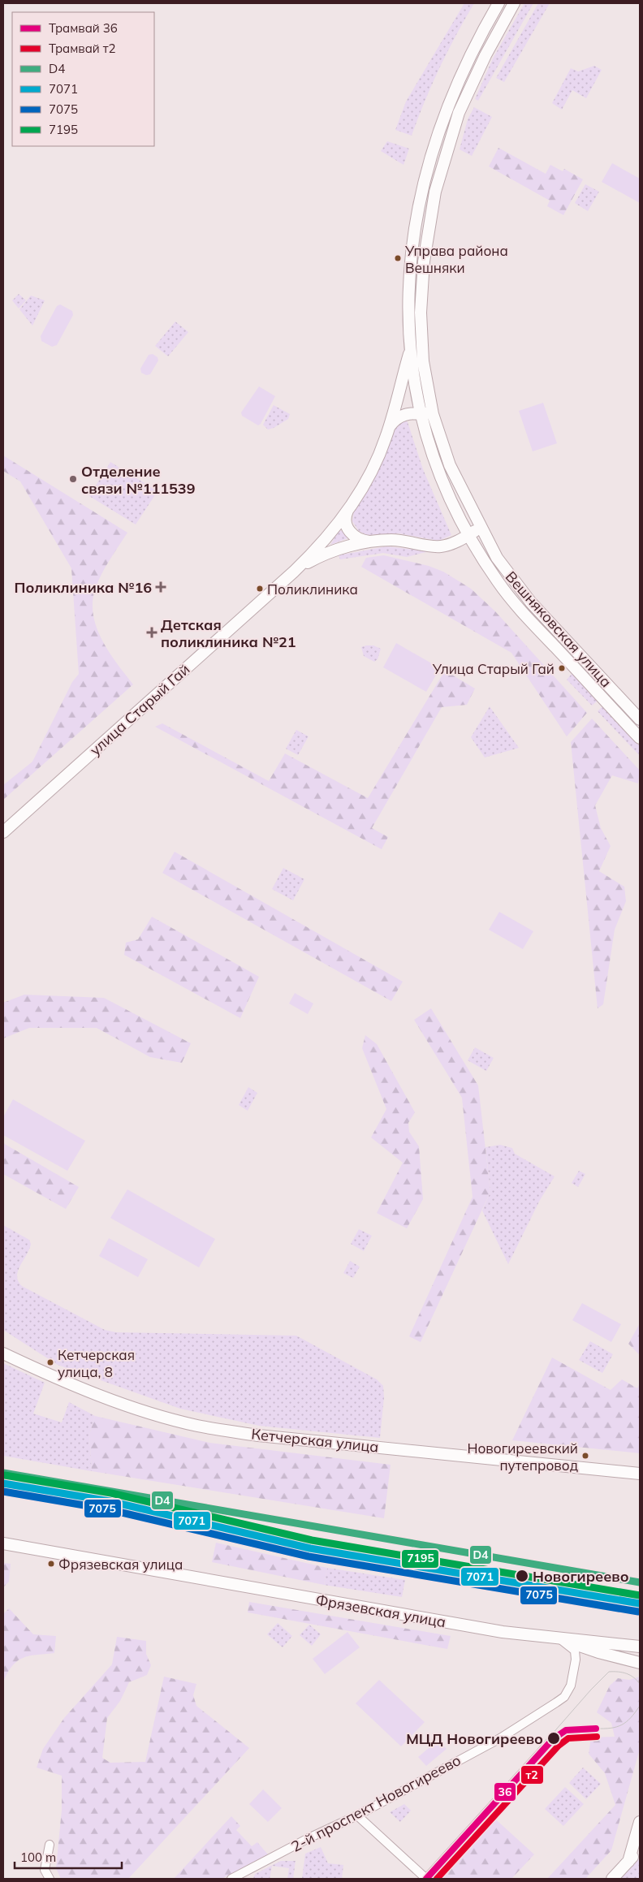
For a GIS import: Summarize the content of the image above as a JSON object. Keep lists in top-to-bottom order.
{
  "streets": {
    "main road": [
      "Вешняковская улица",
      "улица Старый Гай",
      "Кетчерская улица",
      "Фрязевская улица"
    ],
    "street": ["2-й проспект Новогиреево"]
  },
  "crossings": [
    ["Вешняковская улица", "улица Старый Гай"],
    ["Фрязевская улица", "2-й проспект Новогиреево"]
  ],
  "places": {
    "other": [
      "Управа района Вешняки",
      "Отделение связи №111539",
      "Поликлиника",
      "Улица Старый Гай",
      "Кетчерская улица, 8",
      "Новогиреевский путепровод",
      "Фрязевская улица",
      "Новогиреево",
      "МЦД Новогиреево"
    ],
    "health": ["Поликлиника №16", "Детская поликлиника №21"]
  },
  "lines": [
    "transit line D4",
    "transit line 7195",
    "transit line 7071",
    "transit line 7075",
    "tram line 36",
    "tram line т2"
  ],
  "legend": [
    "Трамвай 36",
    "Трамвай т2",
    "D4",
    "7071",
    "7075",
    "7195"
  ],
  "scale_bar": "100 m"
}
